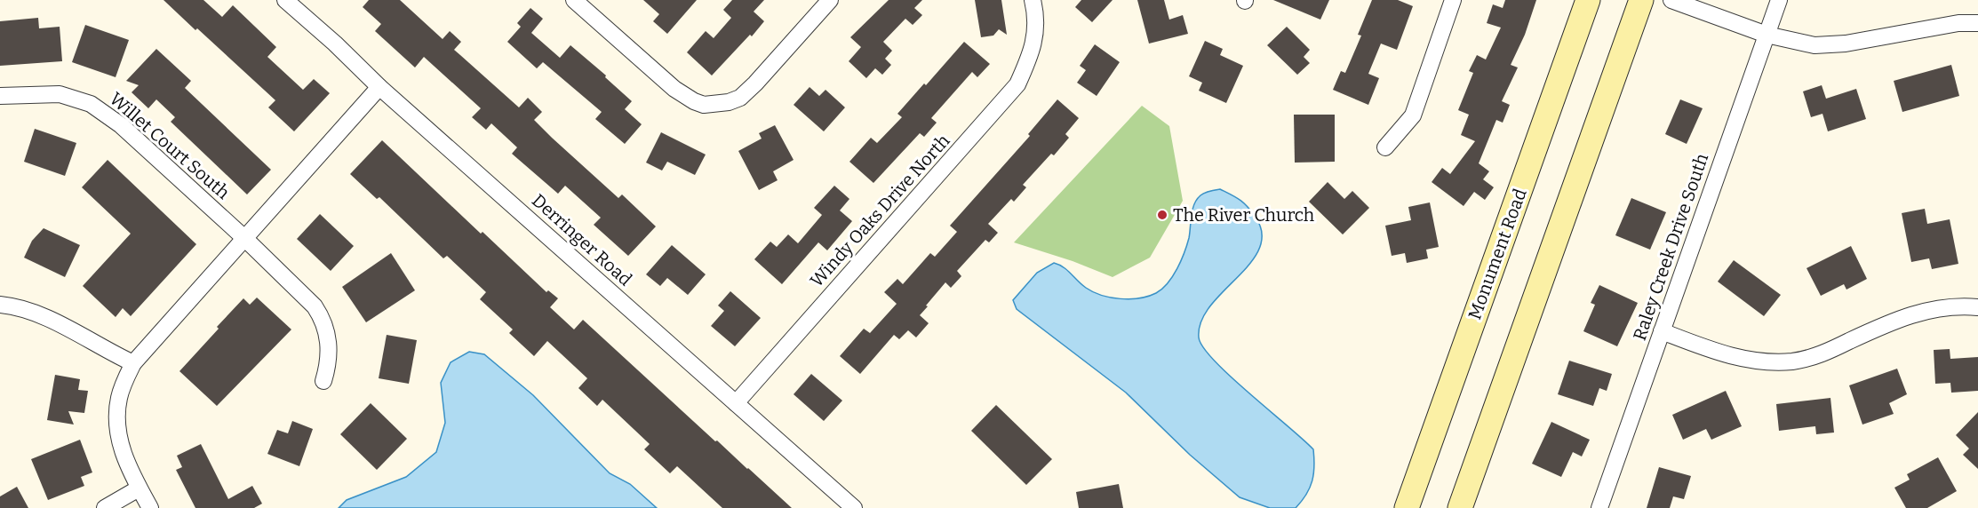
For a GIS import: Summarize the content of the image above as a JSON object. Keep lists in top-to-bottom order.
{
  "streets": {
    "main road": ["Monument Road"],
    "street": [
      "Willet Court South",
      "Windy Oaks Drive North",
      "Derringer Road",
      "Raley Creek Drive South"
    ]
  },
  "crossings": [
    ["Windy Oaks Drive North", "Derringer Road"]
  ],
  "places": ["The River Church"]
}
